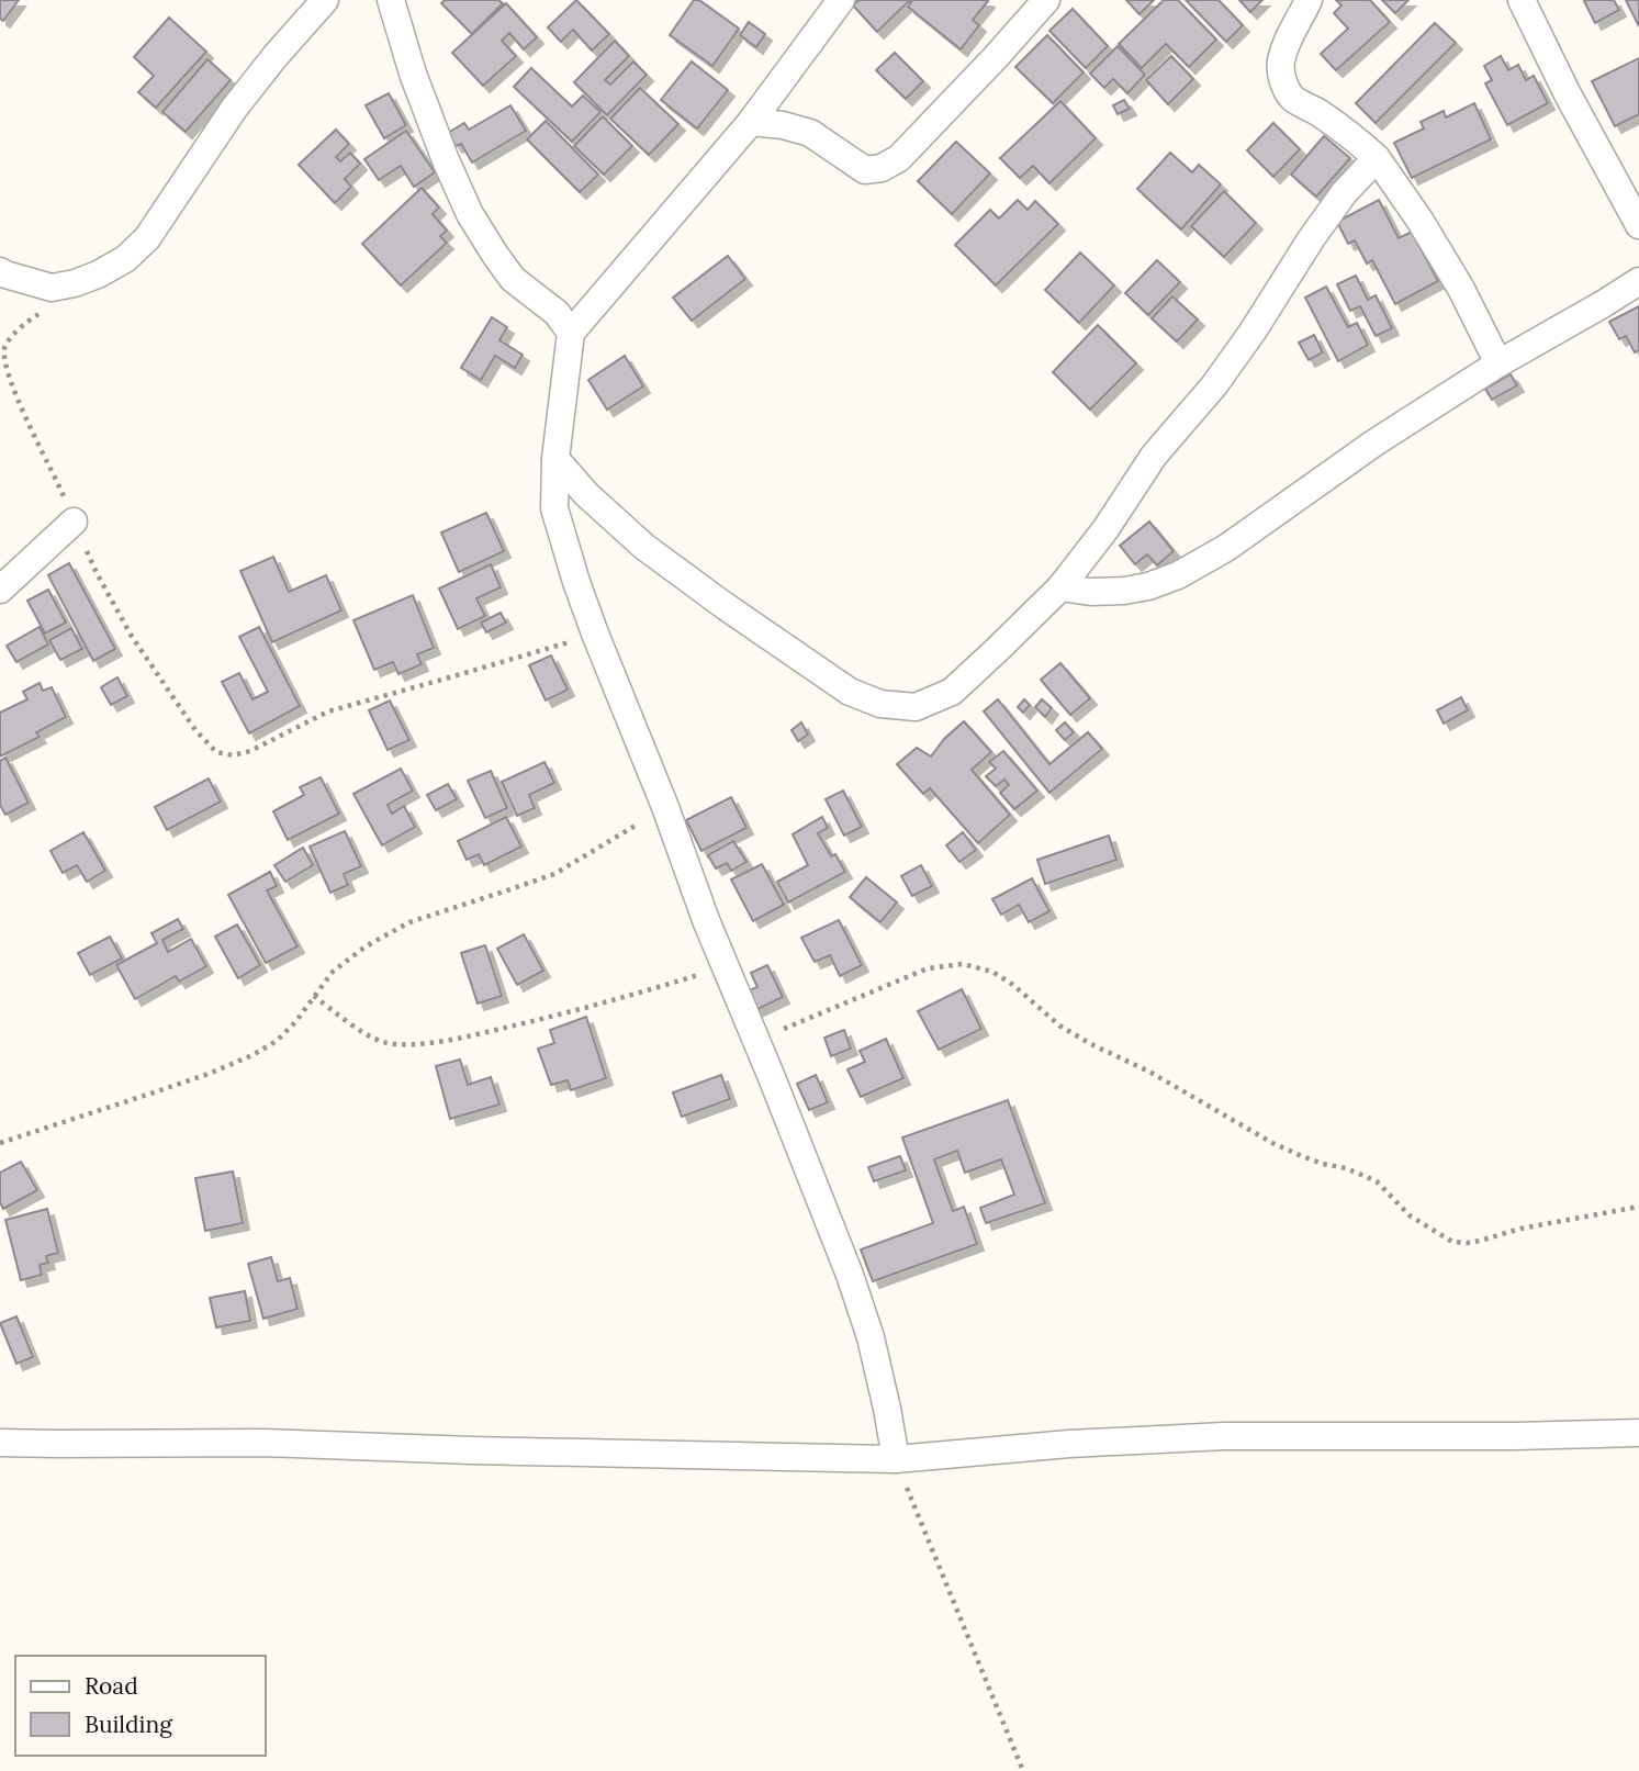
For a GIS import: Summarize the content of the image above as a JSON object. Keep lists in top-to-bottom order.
{
  "legend": ["Road", "Building"]
}
